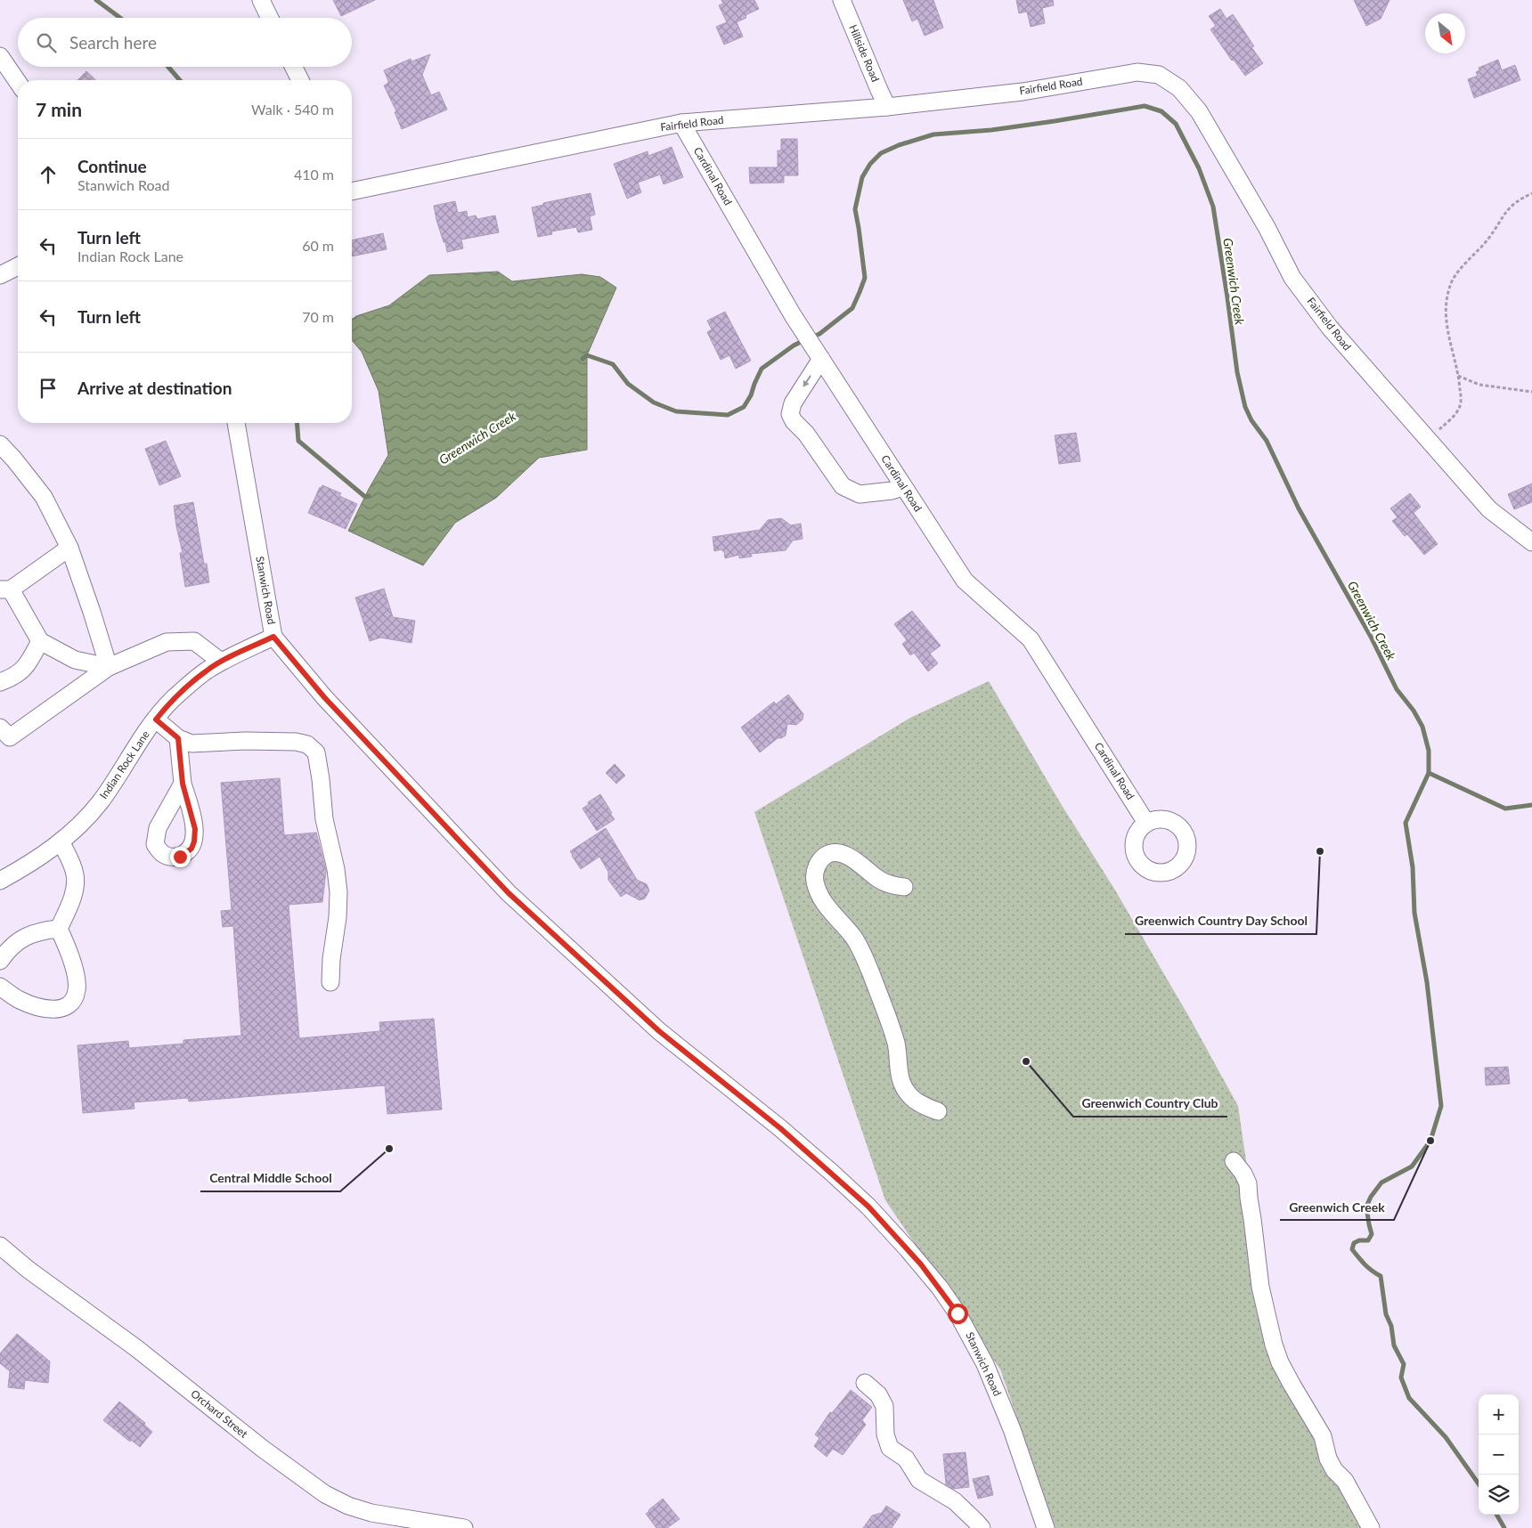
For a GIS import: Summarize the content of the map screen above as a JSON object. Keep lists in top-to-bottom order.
{
  "streets": {
    "street": [
      "Hillside Road",
      "Fairfield Road",
      "Cardinal Road",
      "Stanwich Road",
      "Indian Rock Lane",
      "Orchard Street"
    ]
  },
  "crossings": [
    ["Hillside Road", "Fairfield Road"],
    ["Fairfield Road", "Cardinal Road"],
    ["Stanwich Road", "Indian Rock Lane"]
  ],
  "water": ["Greenwich Creek"],
  "places": [
    "Greenwich Country Day School",
    "Greenwich Country Club",
    "Greenwich Creek",
    "Central Middle School"
  ],
  "north": "bottom right",
  "page": {
    "search": "Search here",
    "heading": ["7 min", "Walk · 540 m"],
    "list": [
      ["Continue", "Stanwich Road", "410 m"],
      ["Turn left", "Indian Rock Lane", "60 m"],
      ["Turn left", "70 m"],
      "Arrive at destination"
    ],
    "map_buttons": ["+", "−"]
  }
}
